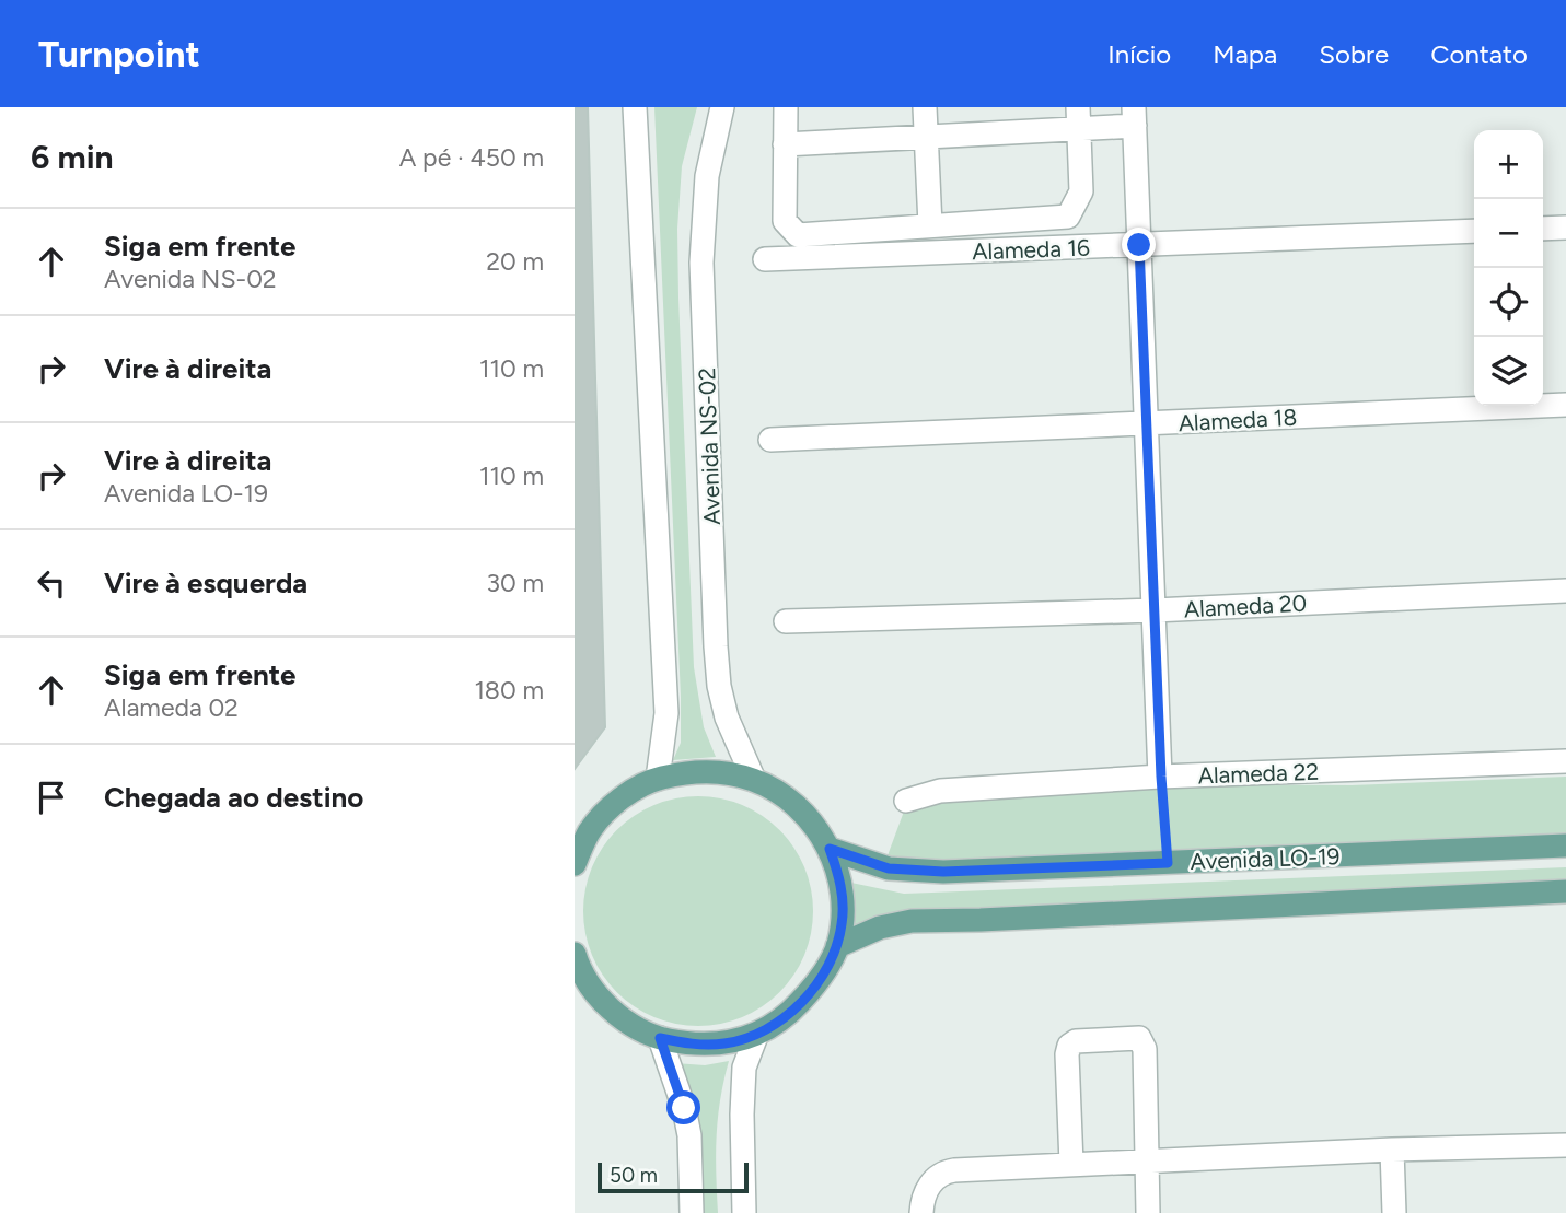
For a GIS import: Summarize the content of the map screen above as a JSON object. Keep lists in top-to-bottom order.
{
  "streets": {
    "main road": ["Avenida LO-19"],
    "street": [
      "Alameda 16",
      "Alameda 18",
      "Avenida NS-02",
      "Alameda 20",
      "Alameda 22"
    ]
  },
  "scale_bar": "50 m",
  "page": {
    "header": "Turnpoint",
    "nav": [
      "Início",
      "Mapa",
      "Sobre",
      "Contato"
    ],
    "heading": ["6 min", "A pé · 450 m"],
    "map_buttons": ["+", "−"],
    "list": [
      ["Siga em frente", "Avenida NS-02", "20 m"],
      ["Vire à direita", "110 m"],
      ["Vire à direita", "Avenida LO-19", "110 m"],
      ["Vire à esquerda", "30 m"],
      ["Siga em frente", "Alameda 02", "180 m"],
      "Chegada ao destino"
    ],
    "scale": "50 m"
  }
}
